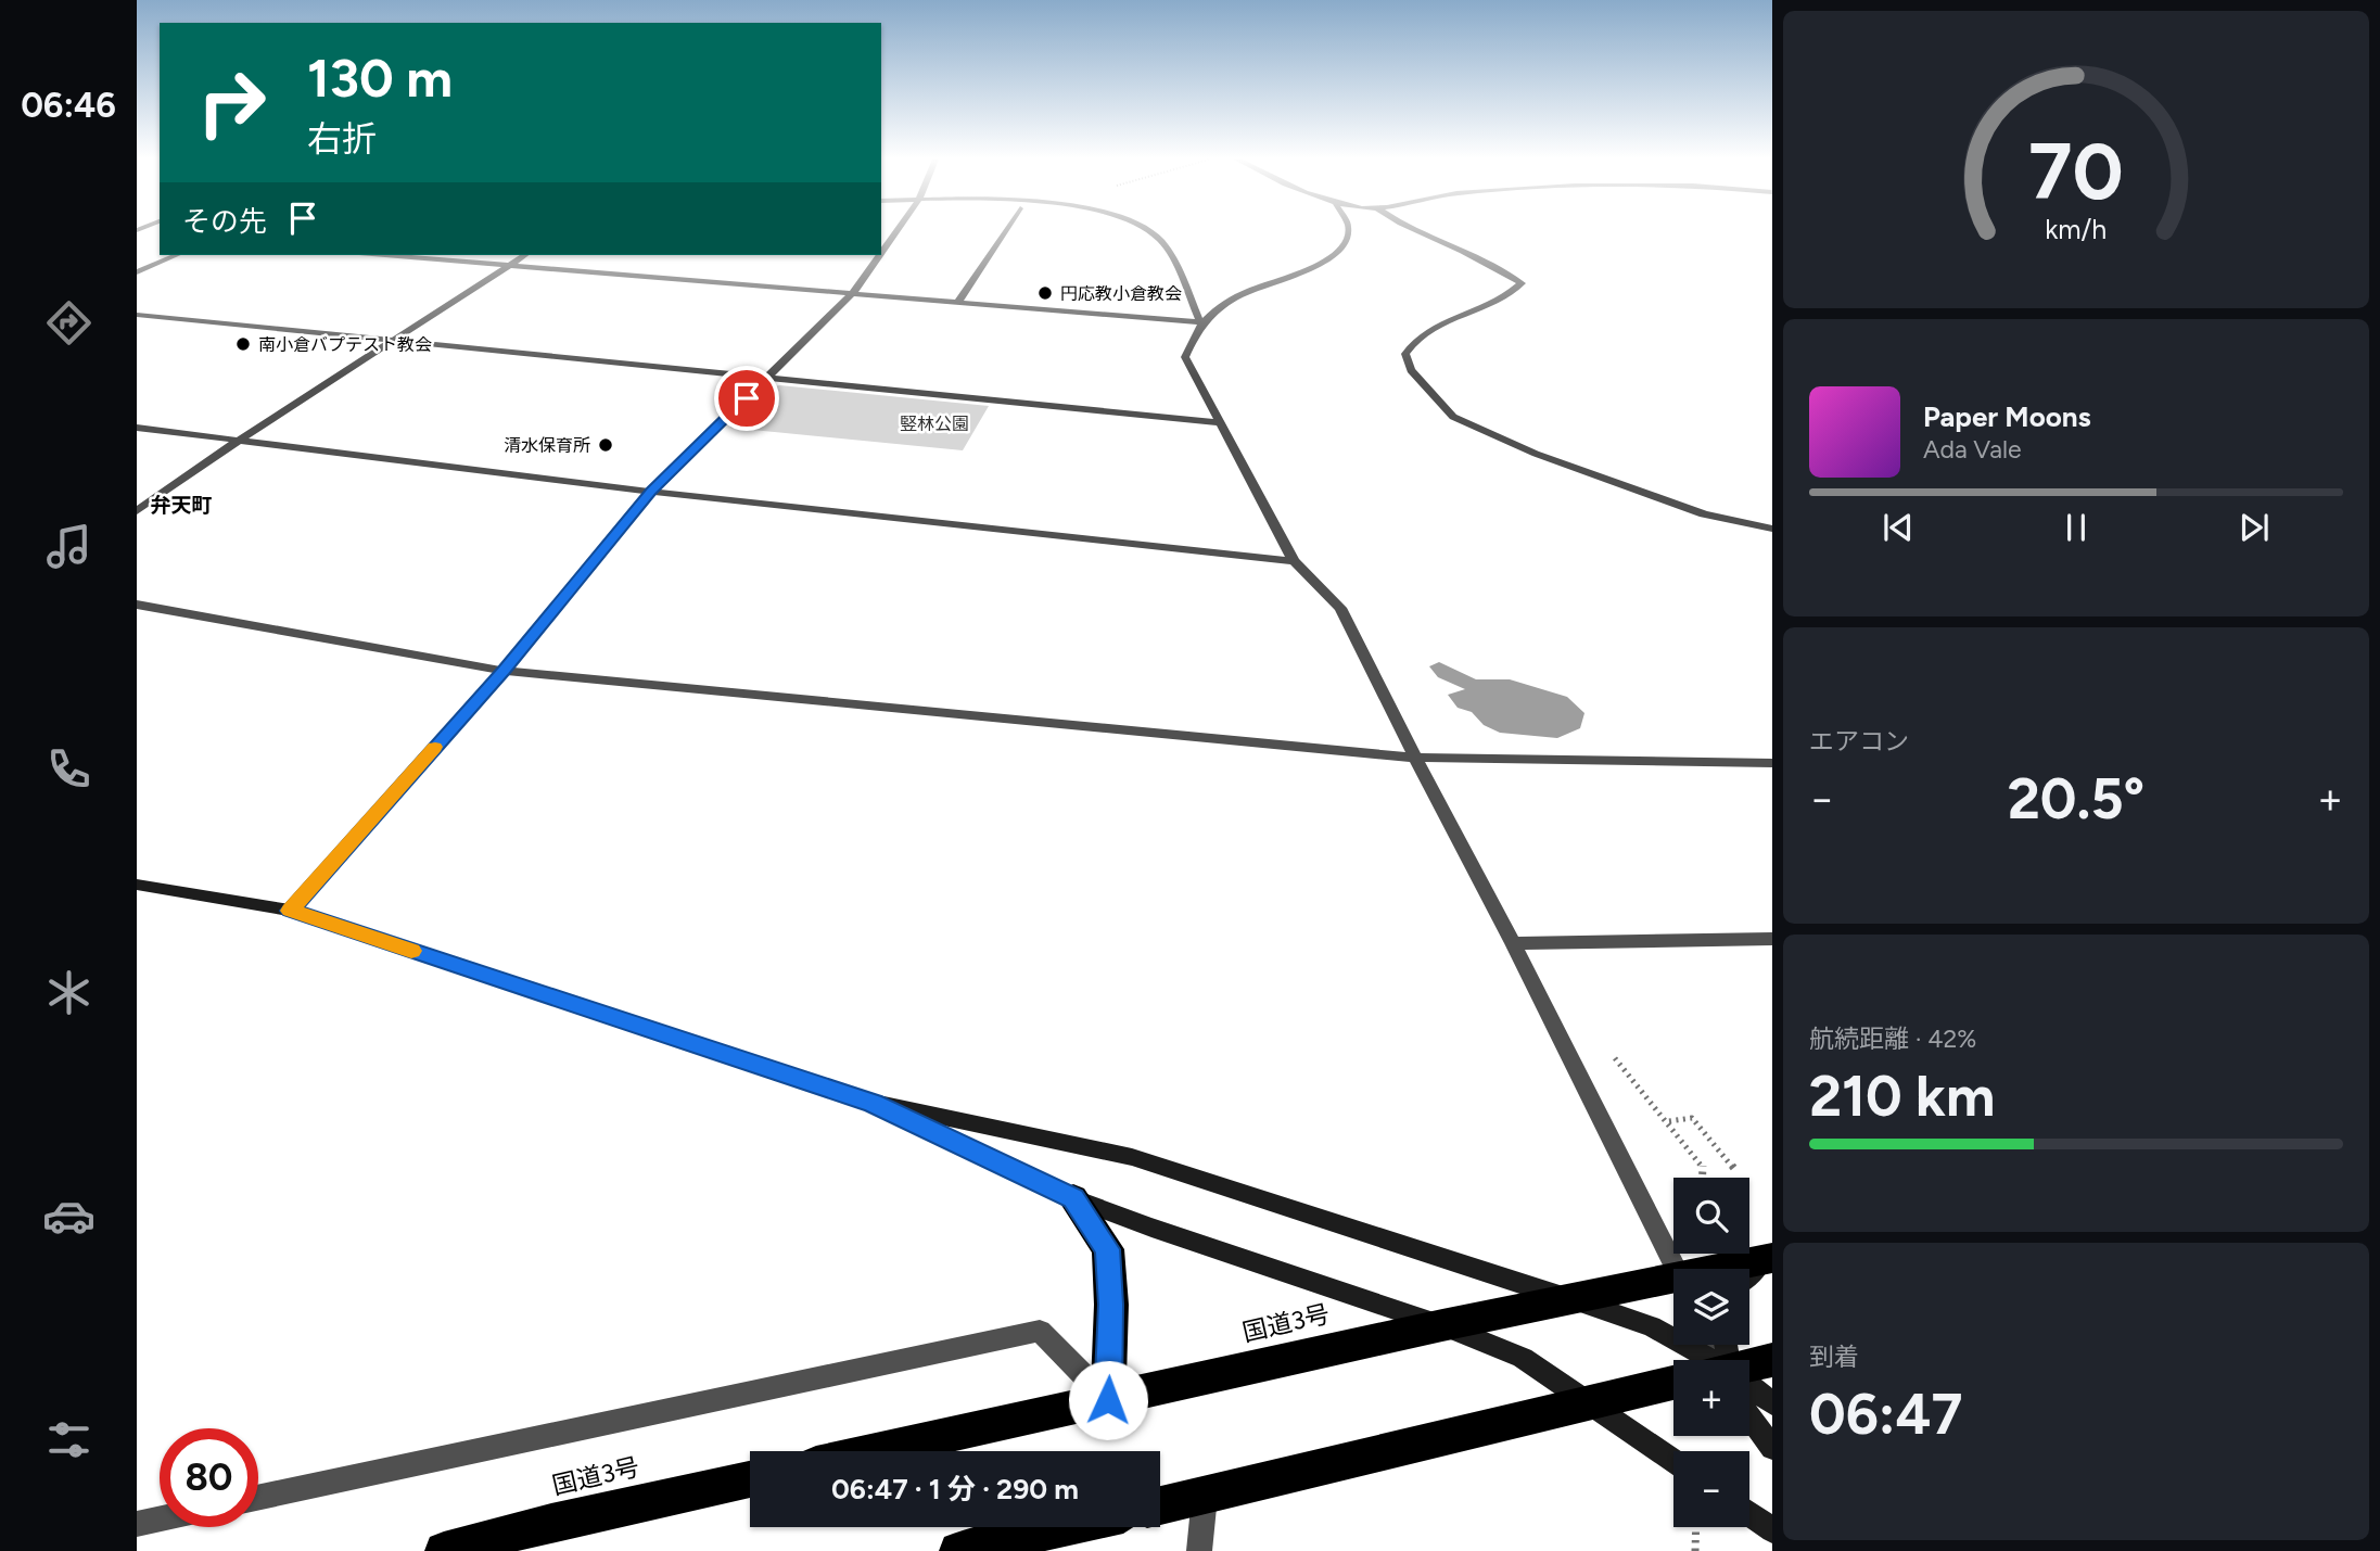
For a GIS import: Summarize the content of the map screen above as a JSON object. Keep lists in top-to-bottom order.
{
  "streets": {
    "highway": ["国道3号"]
  },
  "districts": ["弁天町"],
  "parks": ["竪林公園"],
  "places": ["円応教小倉教会", "南小倉バプテスト教会", "清水保育所"],
  "page": {
    "tabs": "06:46",
    "turn": ["130 m", "右折"],
    "then": "その先",
    "song": ["Paper Moons", "Ada Vale"],
    "tile": [
      "エアコン",
      ["航続距離 · 42%", "210 km"],
      ["到着", "06:47"]
    ],
    "heat": ["−", "20.5°", "+"],
    "map_buttons": ["+", "−"],
    "limit": "80",
    "trip": "06:47 · 1 分 · 290 m",
    "gauge": ["70", "km/h"]
  }
}
